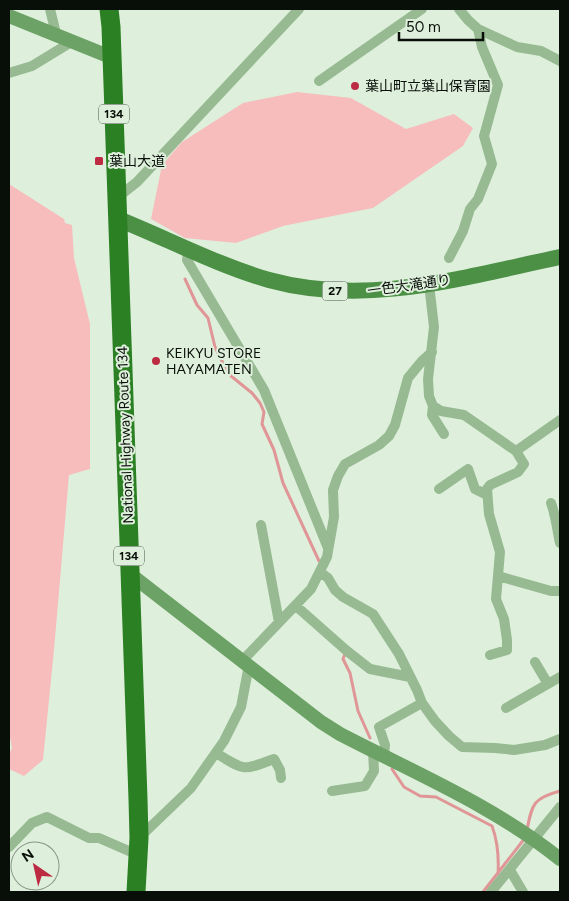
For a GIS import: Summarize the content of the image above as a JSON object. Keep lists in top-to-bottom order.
{
  "streets": {
    "highway": ["134", "National Highway Route 134"],
    "main road": ["一色大滝通り", "27"]
  },
  "crossings": [
    ["一色大滝通り", "National Highway Route 134"]
  ],
  "places": {
    "other": ["葉山町立葉山保育園", "KEIKYU STORE HAYAMATEN"],
    "transit": ["葉山大道"]
  },
  "scale_bar": "50 m",
  "north": "top left"
}
